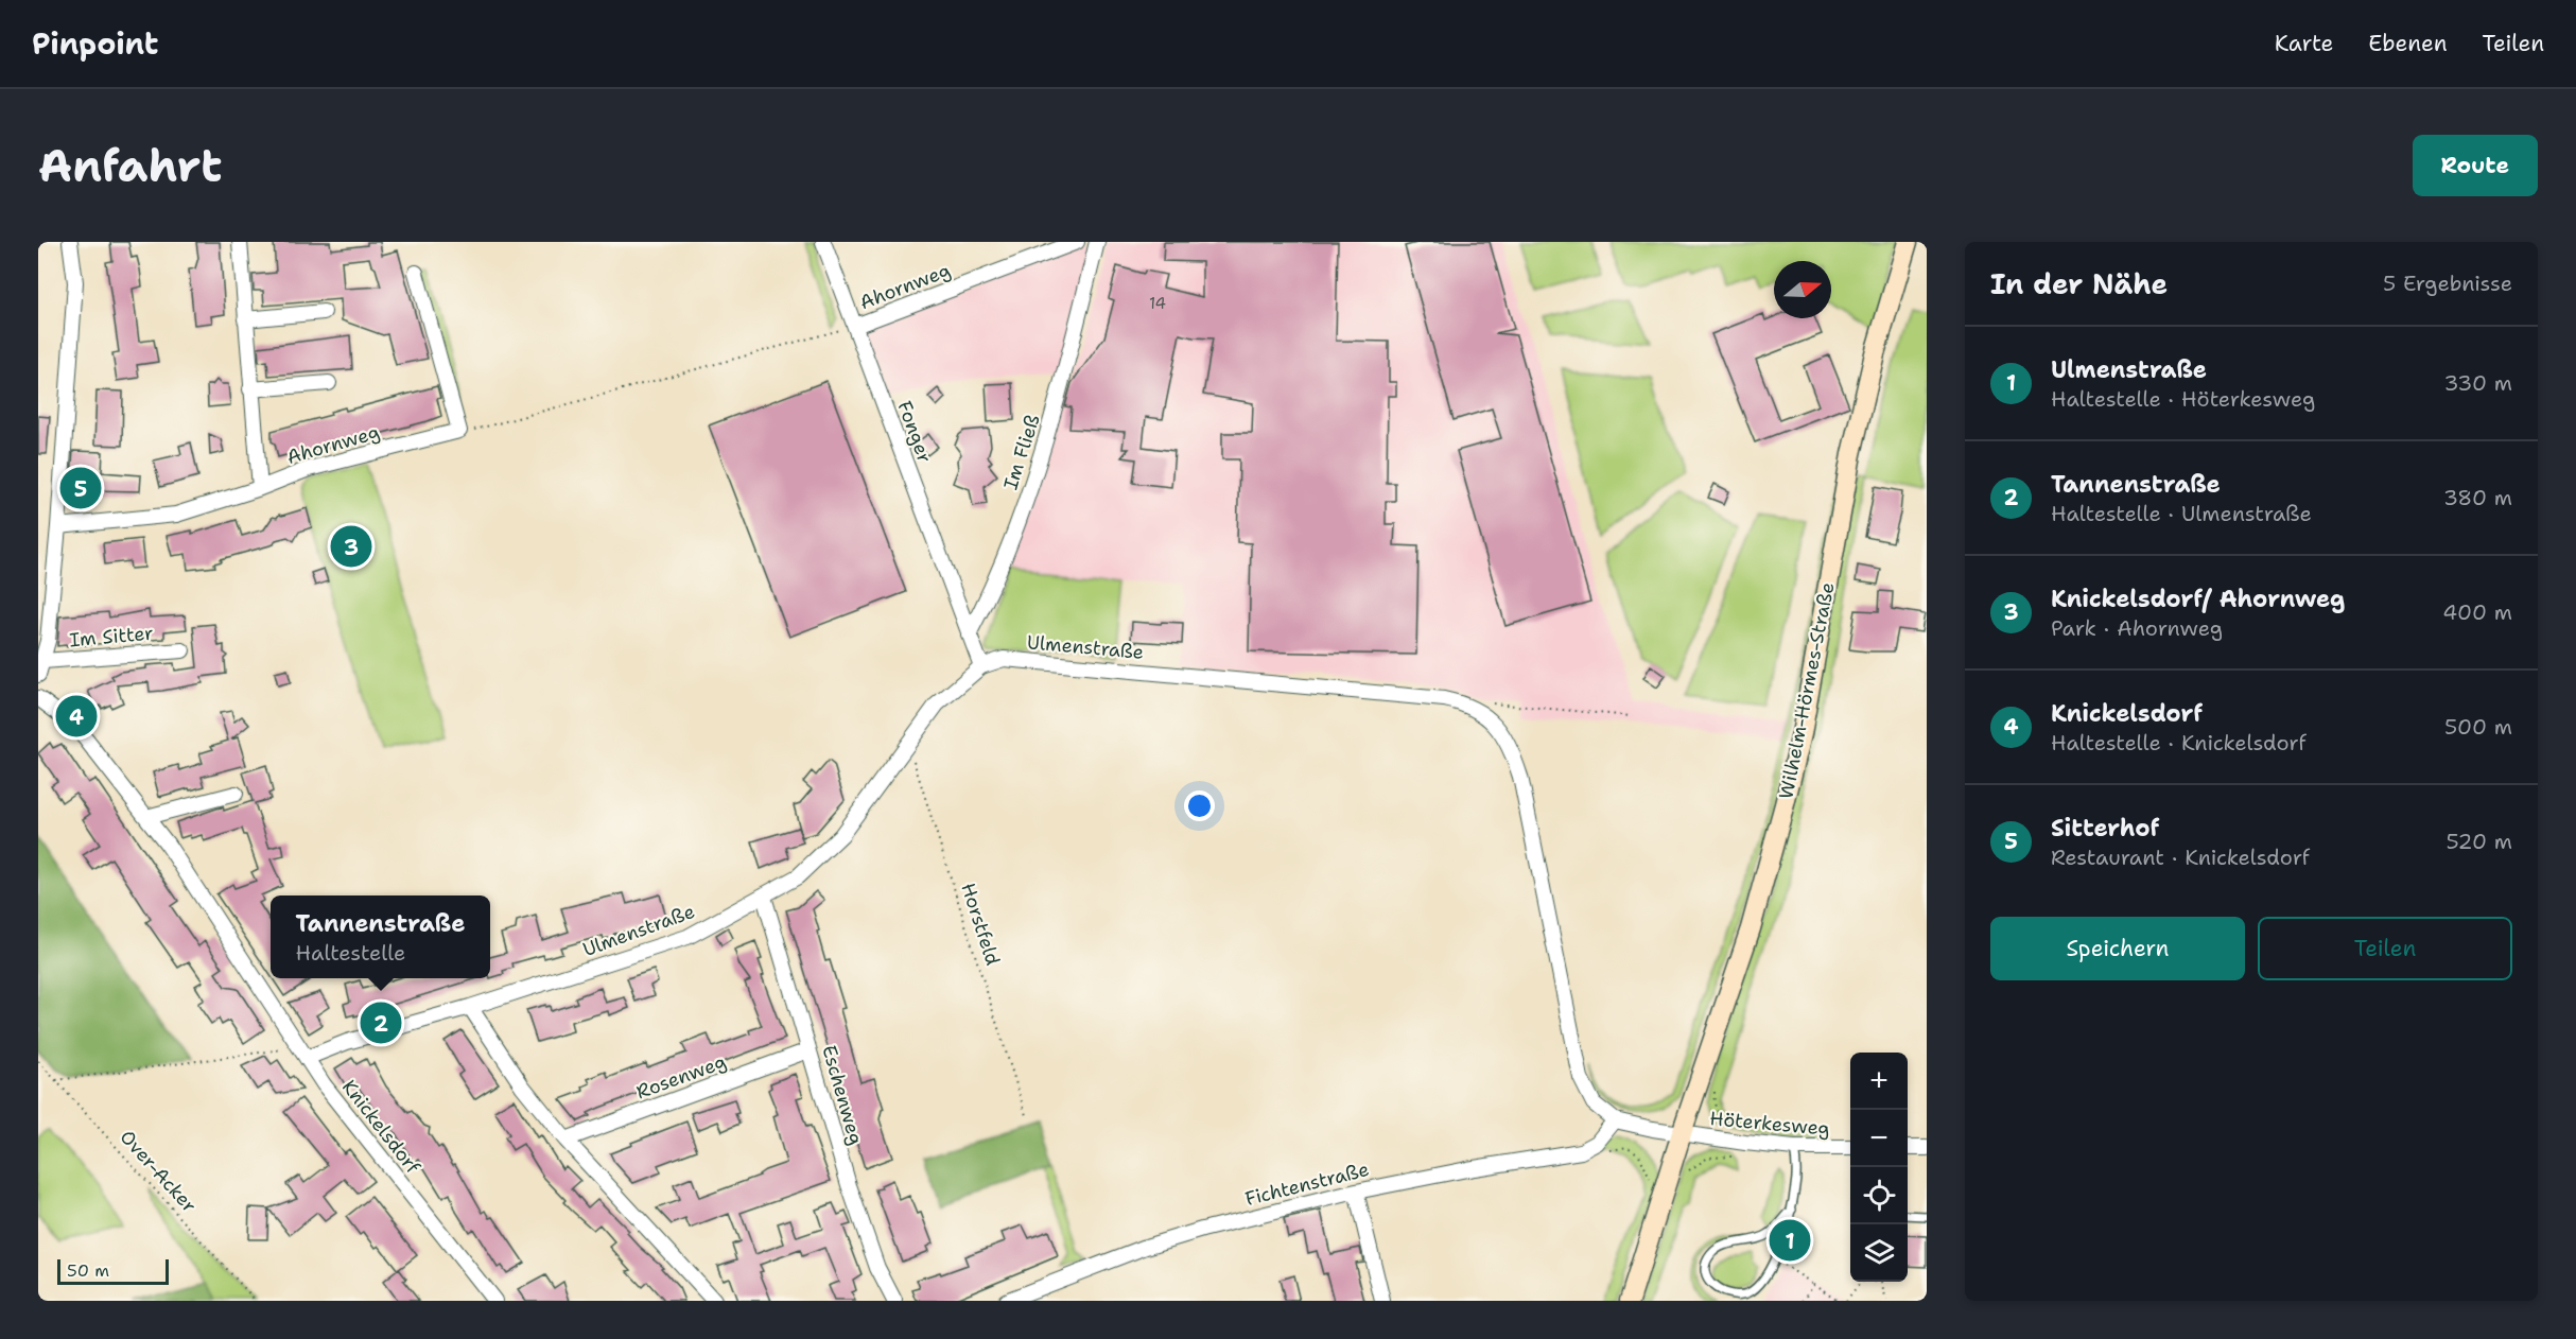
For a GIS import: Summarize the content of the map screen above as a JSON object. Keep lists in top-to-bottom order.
{
  "streets": {
    "street": [
      "Ahornweg",
      "Fonger",
      "Im Fließ",
      "Im Sitter",
      "Ulmenstraße",
      "Wilhelm-Hörmes-Straße",
      "Rosenweg",
      "Eschenweg",
      "Höterkesweg",
      "Knickelsdorf",
      "Fichtenstraße"
    ],
    "path": ["Horstfeld", "Over-Acker"]
  },
  "crossings": [
    ["Ahornweg", "Fonger"],
    ["Fonger", "Im Fließ"],
    ["Ulmenstraße", "Horstfeld"],
    ["Ulmenstraße", "Eschenweg"],
    ["Ulmenstraße", "Knickelsdorf"],
    ["Ulmenstraße", "Fichtenstraße"],
    ["Wilhelm-Hörmes-Straße", "Höterkesweg"],
    ["Rosenweg", "Eschenweg"]
  ],
  "house_numbers": ["14"],
  "scale_bar": "50 m",
  "north": "right",
  "page": {
    "header": "Pinpoint",
    "nav": ["Karte", "Ebenen", "Teilen"],
    "buttons": [
      "Route",
      ["Speichern", "Teilen"]
    ],
    "title": "Anfahrt",
    "heading": ["In der Nähe", "5 Ergebnisse"],
    "list": [
      {
        "mark": "1",
        "name": "Ulmenstraße",
        "note": "Haltestelle · Höterkesweg",
        "value": "330 m"
      },
      {
        "mark": "2",
        "name": "Tannenstraße",
        "note": "Haltestelle · Ulmenstraße",
        "value": "380 m"
      },
      {
        "mark": "3",
        "name": "Knickelsdorf/ Ahornweg",
        "note": "Park · Ahornweg",
        "value": "400 m"
      },
      {
        "mark": "4",
        "name": "Knickelsdorf",
        "note": "Haltestelle · Knickelsdorf",
        "value": "500 m"
      },
      {
        "mark": "5",
        "name": "Sitterhof",
        "note": "Restaurant · Knickelsdorf",
        "value": "520 m"
      }
    ],
    "pins": [
      "5",
      "3",
      "4",
      "2",
      "1"
    ],
    "popup": ["Tannenstraße", "Haltestelle"],
    "map_buttons": ["+", "−"],
    "scale": "50 m"
  }
}
